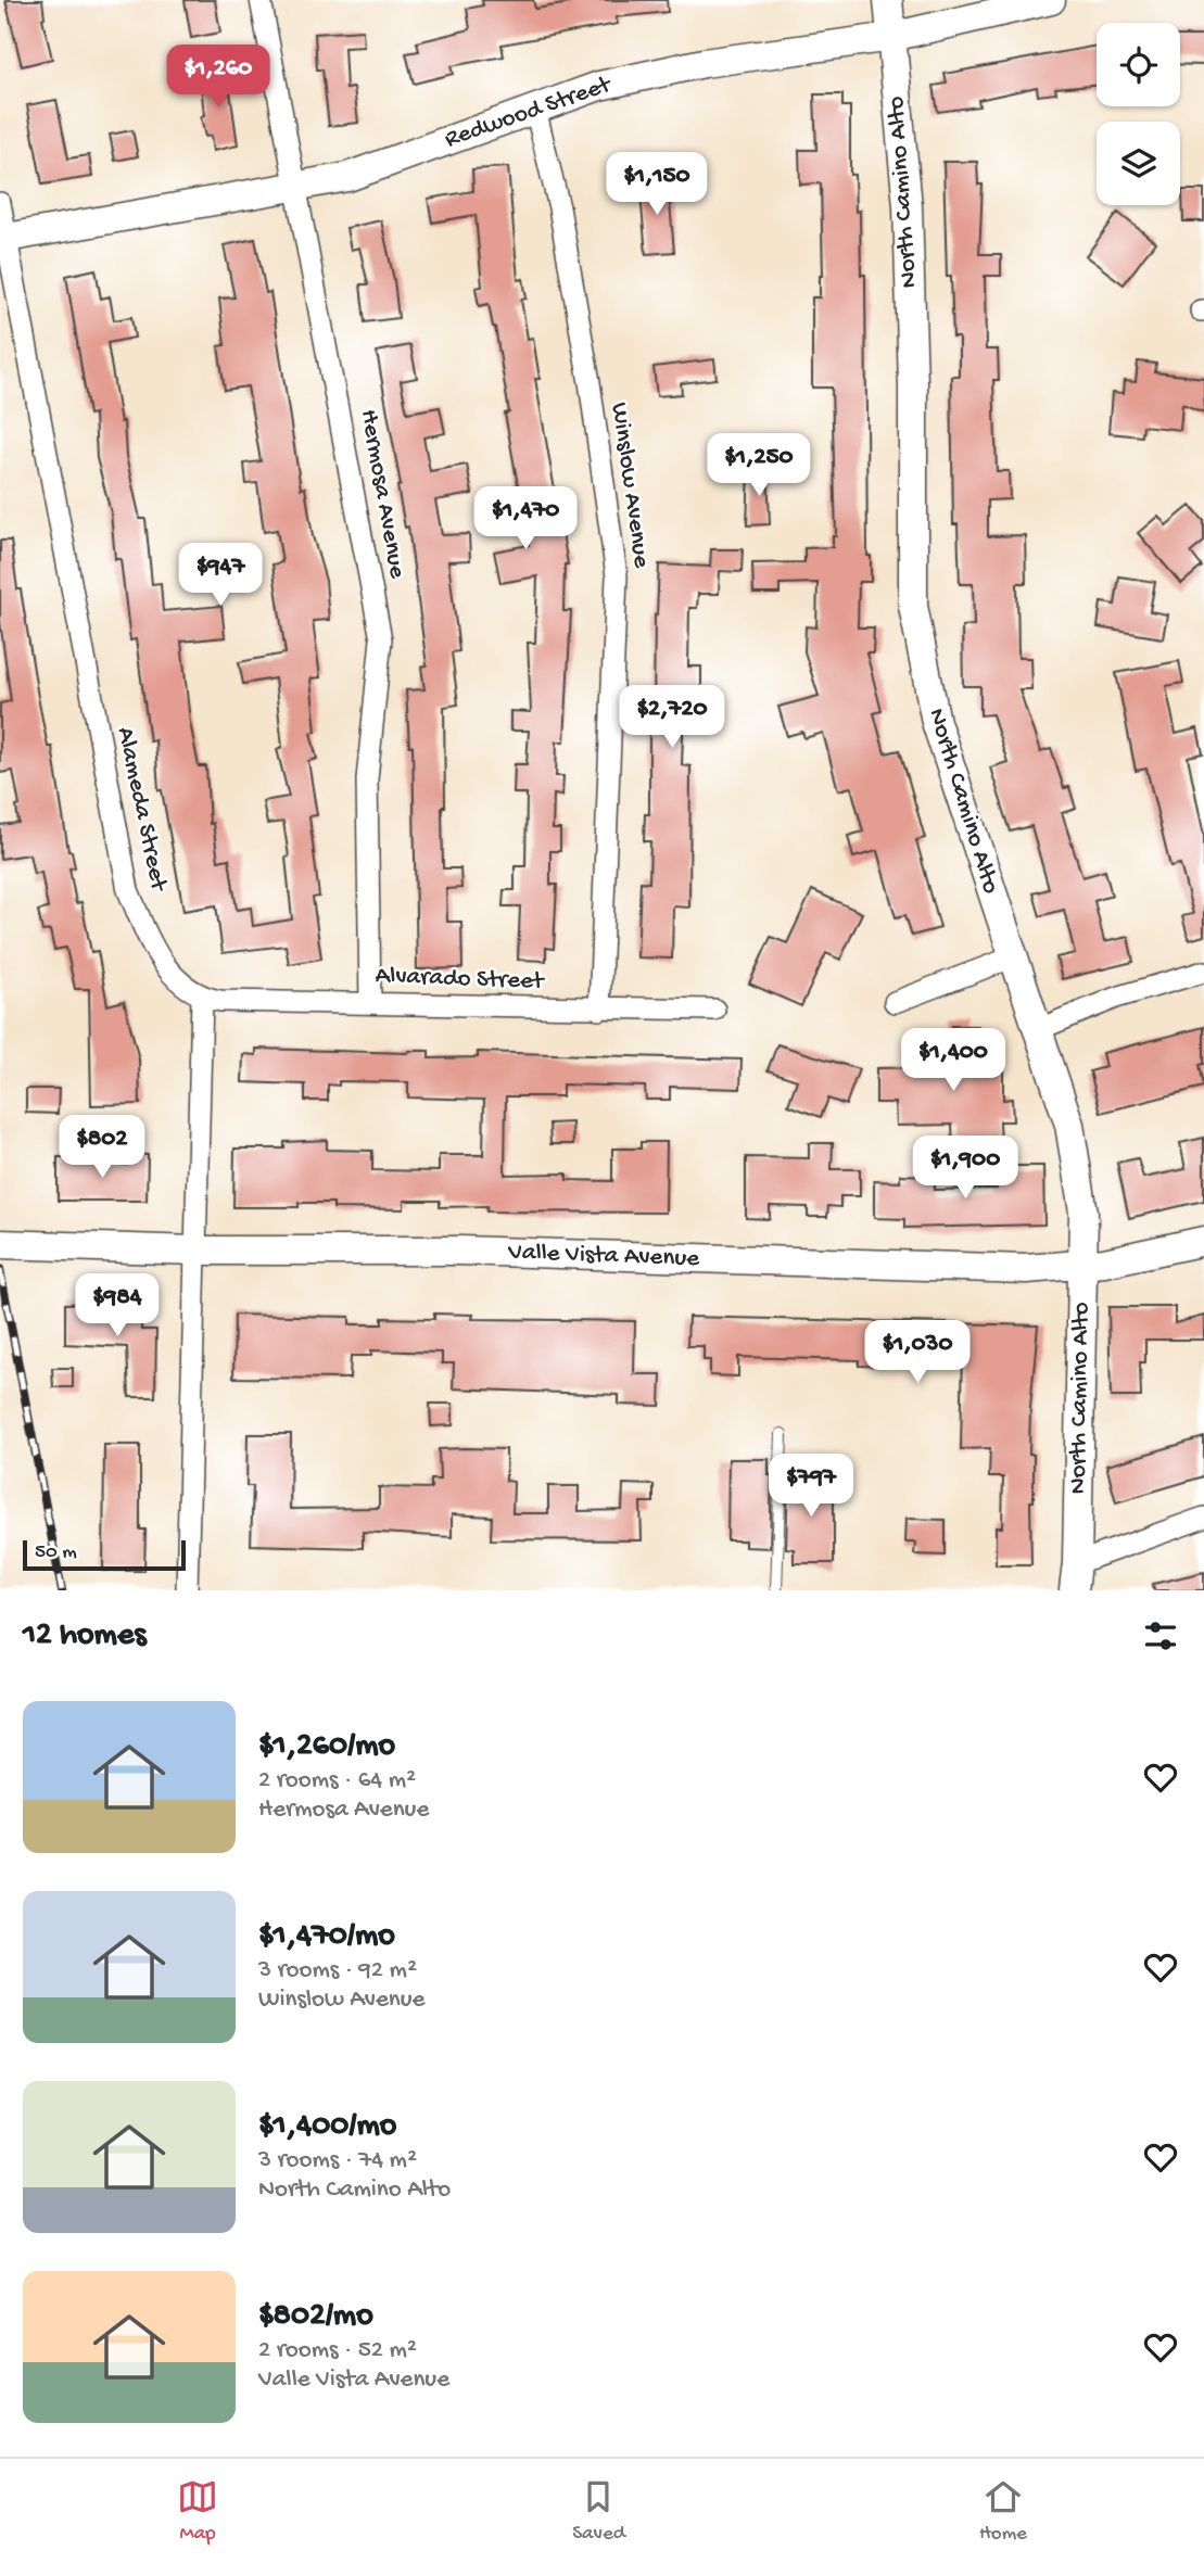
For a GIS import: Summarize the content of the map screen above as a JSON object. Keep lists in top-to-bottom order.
{
  "streets": {
    "street": [
      "Redwood Street",
      "North Camino Alto",
      "Winslow Avenue",
      "Hermosa Avenue",
      "Alameda Street",
      "Alvarado Street",
      "Valle Vista Avenue"
    ]
  },
  "crossings": [
    ["Redwood Street", "North Camino Alto"],
    ["Redwood Street", "Winslow Avenue"],
    ["Redwood Street", "Hermosa Avenue"],
    ["Redwood Street", "Alameda Street"],
    ["North Camino Alto", "Valle Vista Avenue"],
    ["Winslow Avenue", "Alvarado Street"],
    ["Hermosa Avenue", "Alvarado Street"],
    ["Alameda Street", "Alvarado Street"]
  ],
  "scale_bar": "50 m",
  "page": {
    "price": [
      "$1,260",
      "$1,150",
      "$1,250",
      "$1,470",
      "$947",
      "$2,720",
      "$1,400",
      "$802",
      "$1,900",
      "$984",
      "$1,030",
      "$797"
    ],
    "scale": "50 m",
    "heading": "12 homes",
    "list": [
      {
        "name": "$1,260/mo",
        "note": "2 rooms · 64 m² · Hermosa Avenue"
      },
      {
        "name": "$1,470/mo",
        "note": "3 rooms · 92 m² · Winslow Avenue"
      },
      {
        "name": "$1,400/mo",
        "note": "3 rooms · 74 m² · North Camino Alto"
      },
      {
        "name": "$802/mo",
        "note": "2 rooms · 52 m² · Valle Vista Avenue"
      }
    ],
    "tabs": ["Map", "Saved", "Home"]
  }
}
